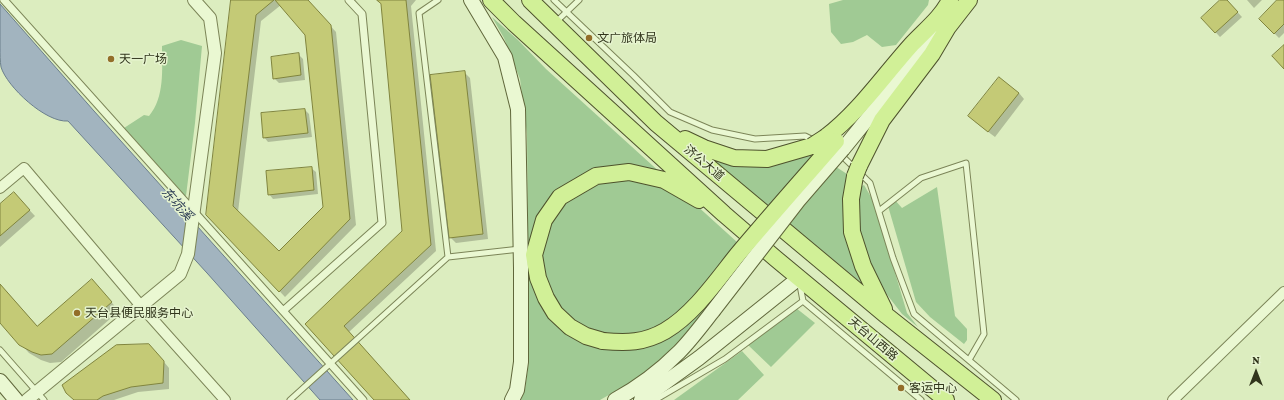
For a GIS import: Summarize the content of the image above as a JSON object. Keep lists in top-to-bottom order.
{
  "streets": {
    "main road": ["济公大道", "天台山西路"]
  },
  "crossings": [
    ["济公大道", "天台山西路"]
  ],
  "water": ["东坑溪"],
  "places": [
    "文广旅体局",
    "天一广场",
    "天台县便民服务中心",
    "客运中心"
  ],
  "north": "top"
}
